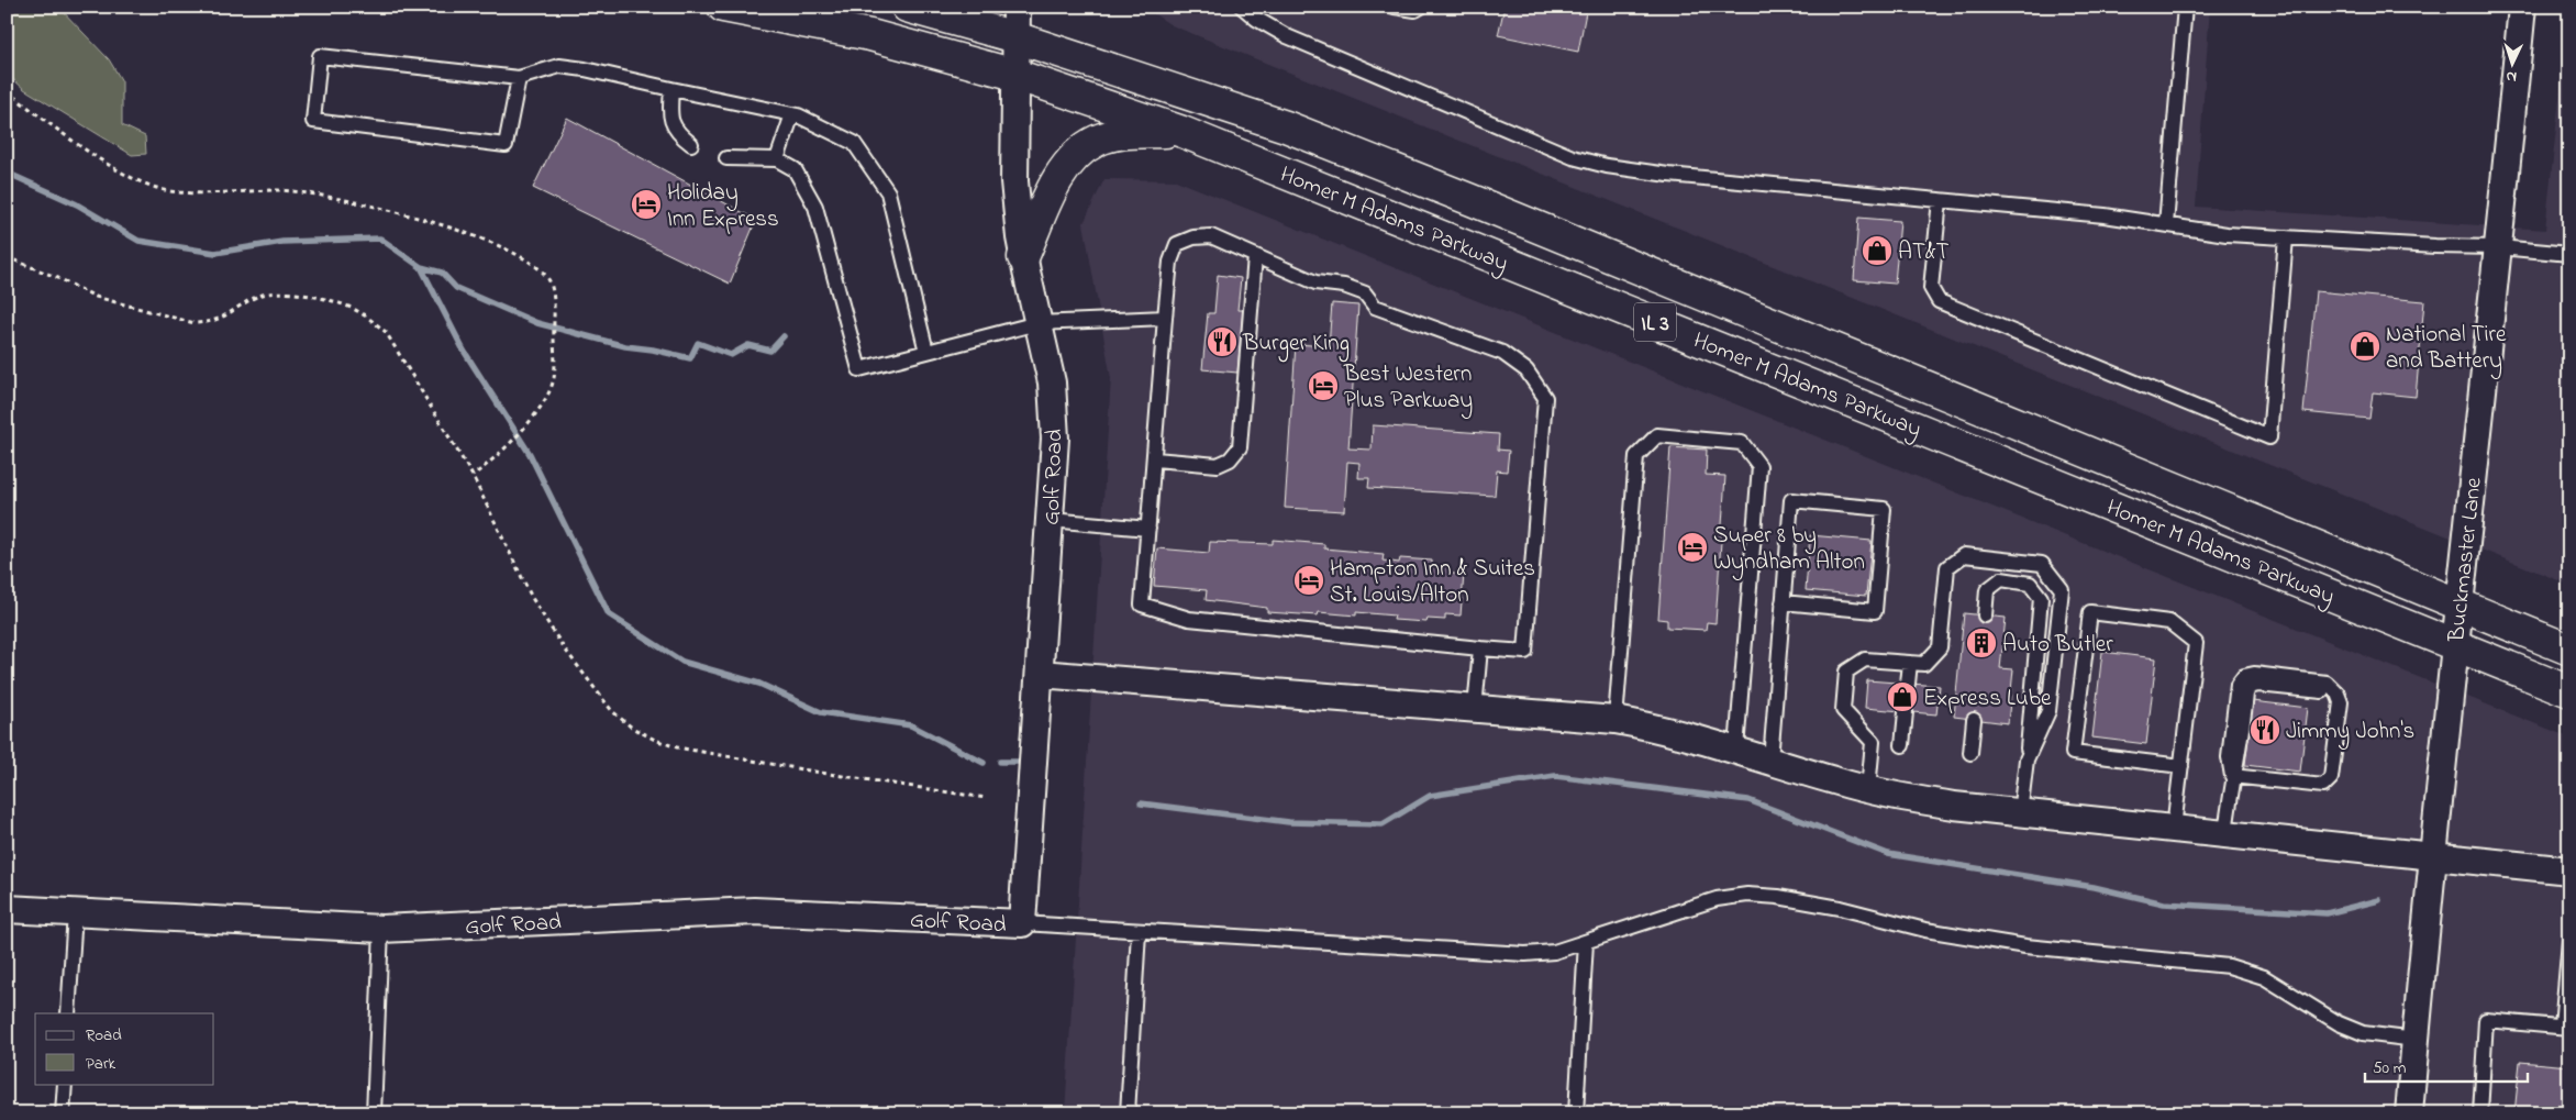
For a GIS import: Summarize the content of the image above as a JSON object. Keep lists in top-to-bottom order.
{
  "streets": {
    "main road": ["Homer M Adams Parkway", "IL 3"],
    "street": ["Golf Road", "Buckmaster Lane"]
  },
  "crossings": [
    ["Homer M Adams Parkway", "Golf Road"],
    ["Homer M Adams Parkway", "Buckmaster Lane"]
  ],
  "places": {
    "hotel": [
      "Holiday Inn Express",
      "Best Western Plus Parkway",
      "Super 8 by Wyndham Alton",
      "Hampton Inn & Suites St. Louis/Alton"
    ],
    "shop": ["AT&T", "National Tire and Battery", "Express Lube"],
    "restaurant": ["Burger King", "Jimmy John's"],
    "building": ["Auto Butler"]
  },
  "legend": ["Road", "Park"],
  "scale_bar": "50 m",
  "north": "bottom"
}
